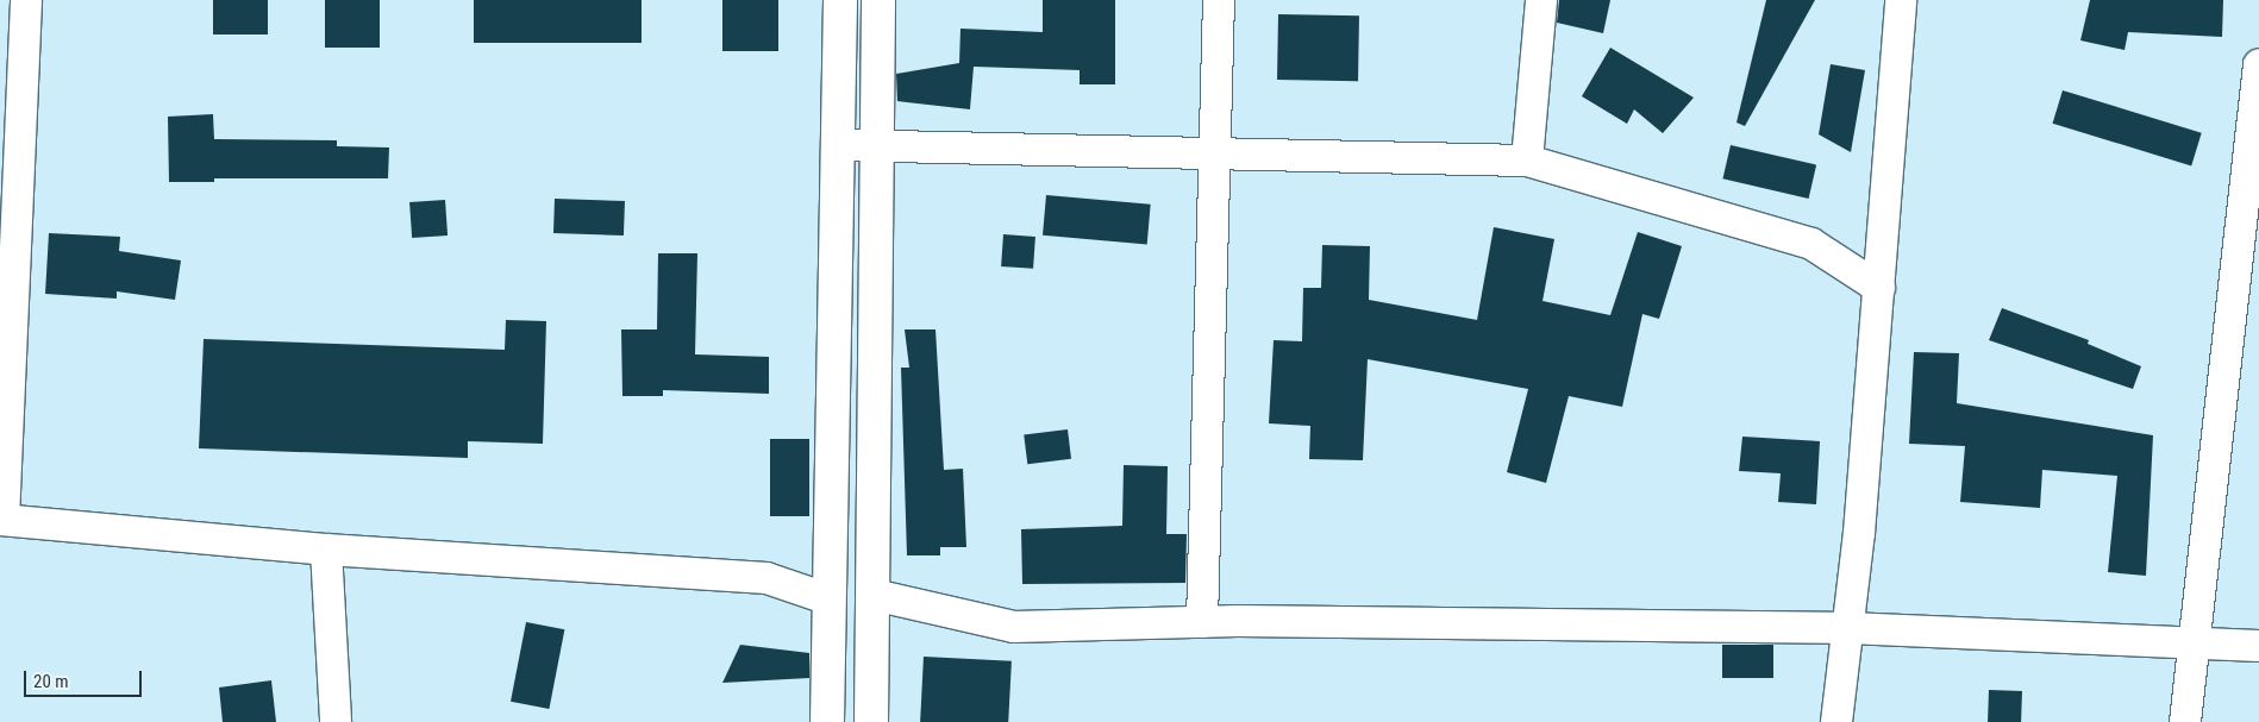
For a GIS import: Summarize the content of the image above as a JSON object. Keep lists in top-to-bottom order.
{
  "scale_bar": "20 m"
}
